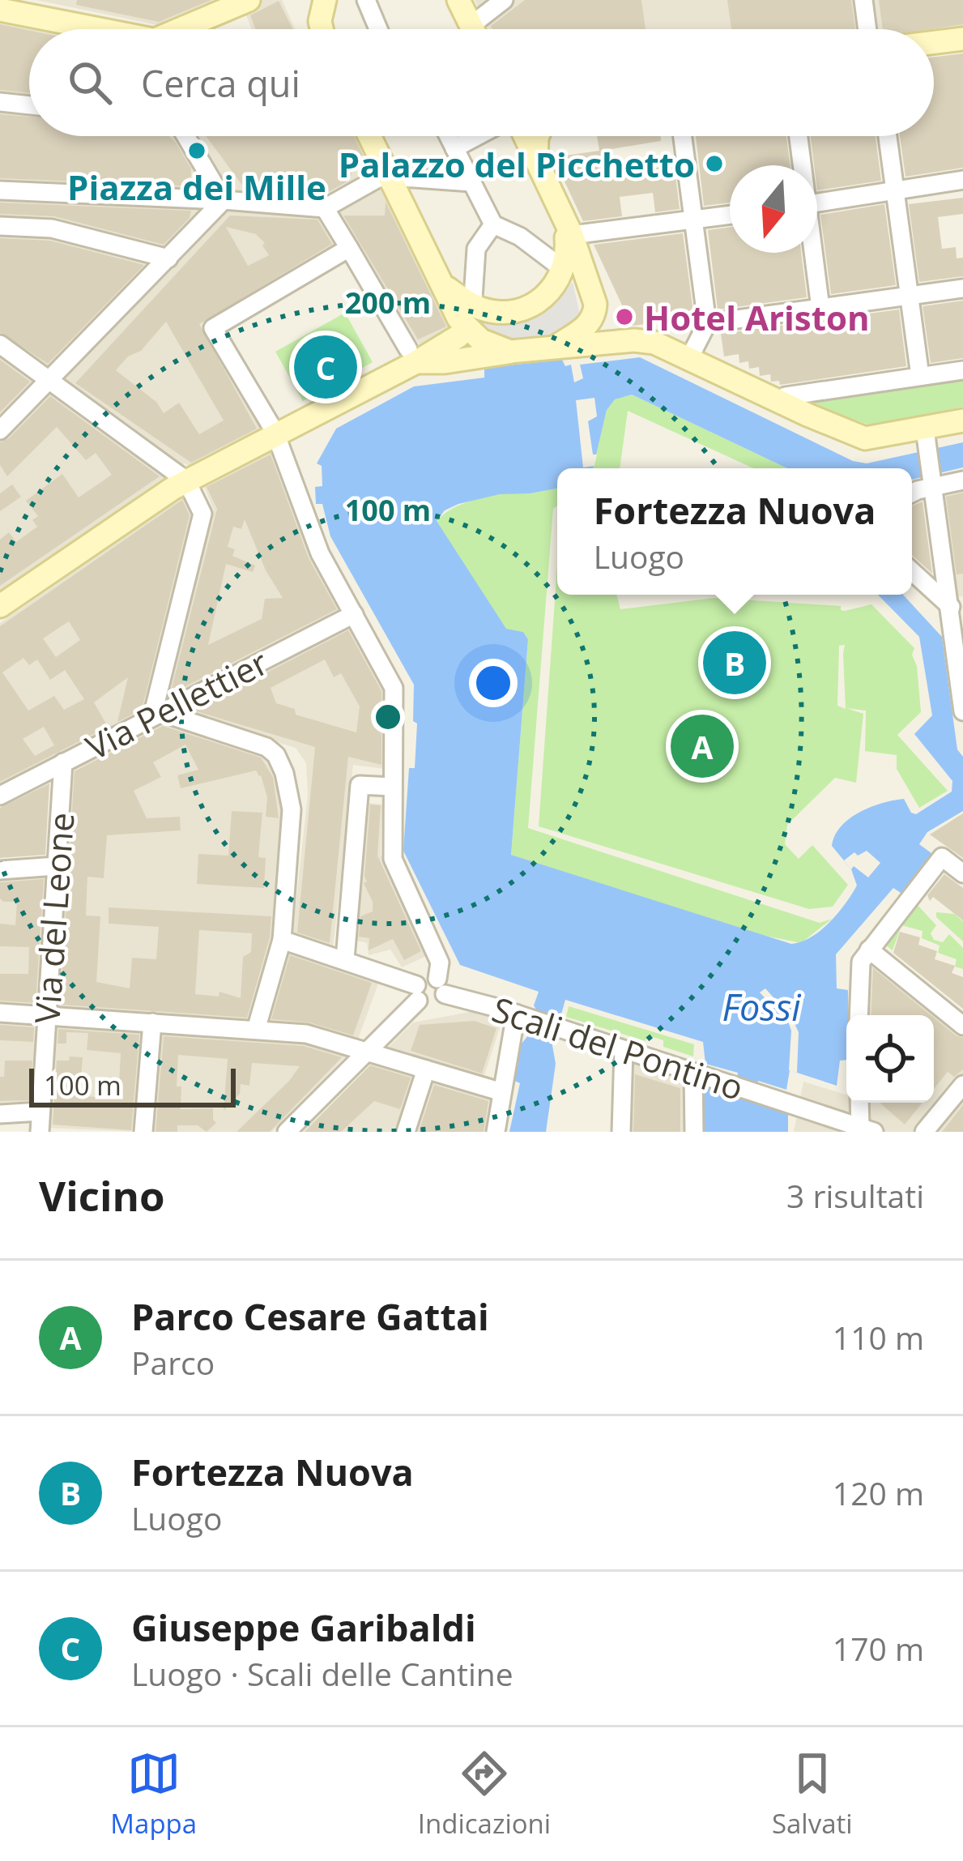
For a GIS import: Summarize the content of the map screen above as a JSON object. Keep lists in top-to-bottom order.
{
  "streets": {
    "street": ["Via Pellettier", "Via del Leone", "Scali del Pontino"]
  },
  "crossings": [
    ["Via Pellettier", "Via del Leone"]
  ],
  "water": ["Fossi"],
  "places": ["Piazza dei Mille", "Palazzo del Picchetto", "Hotel Ariston"],
  "scale_bar": "100 m",
  "north": "bottom",
  "page": {
    "search": "Cerca qui",
    "pins": ["C", "B", "A"],
    "popup": ["Fortezza Nuova", "Luogo"],
    "scale": "100 m",
    "heading": ["Vicino", "3 risultati"],
    "list": [
      {
        "mark": "A",
        "name": "Parco Cesare Gattai",
        "note": "Parco",
        "value": "110 m"
      },
      {
        "mark": "B",
        "name": "Fortezza Nuova",
        "note": "Luogo",
        "value": "120 m"
      },
      {
        "mark": "C",
        "name": "Giuseppe Garibaldi",
        "note": "Luogo · Scali delle Cantine",
        "value": "170 m"
      }
    ],
    "nav": ["Mappa", "Indicazioni", "Salvati"]
  },
  "rings": ["200 m", "100 m"]
}
